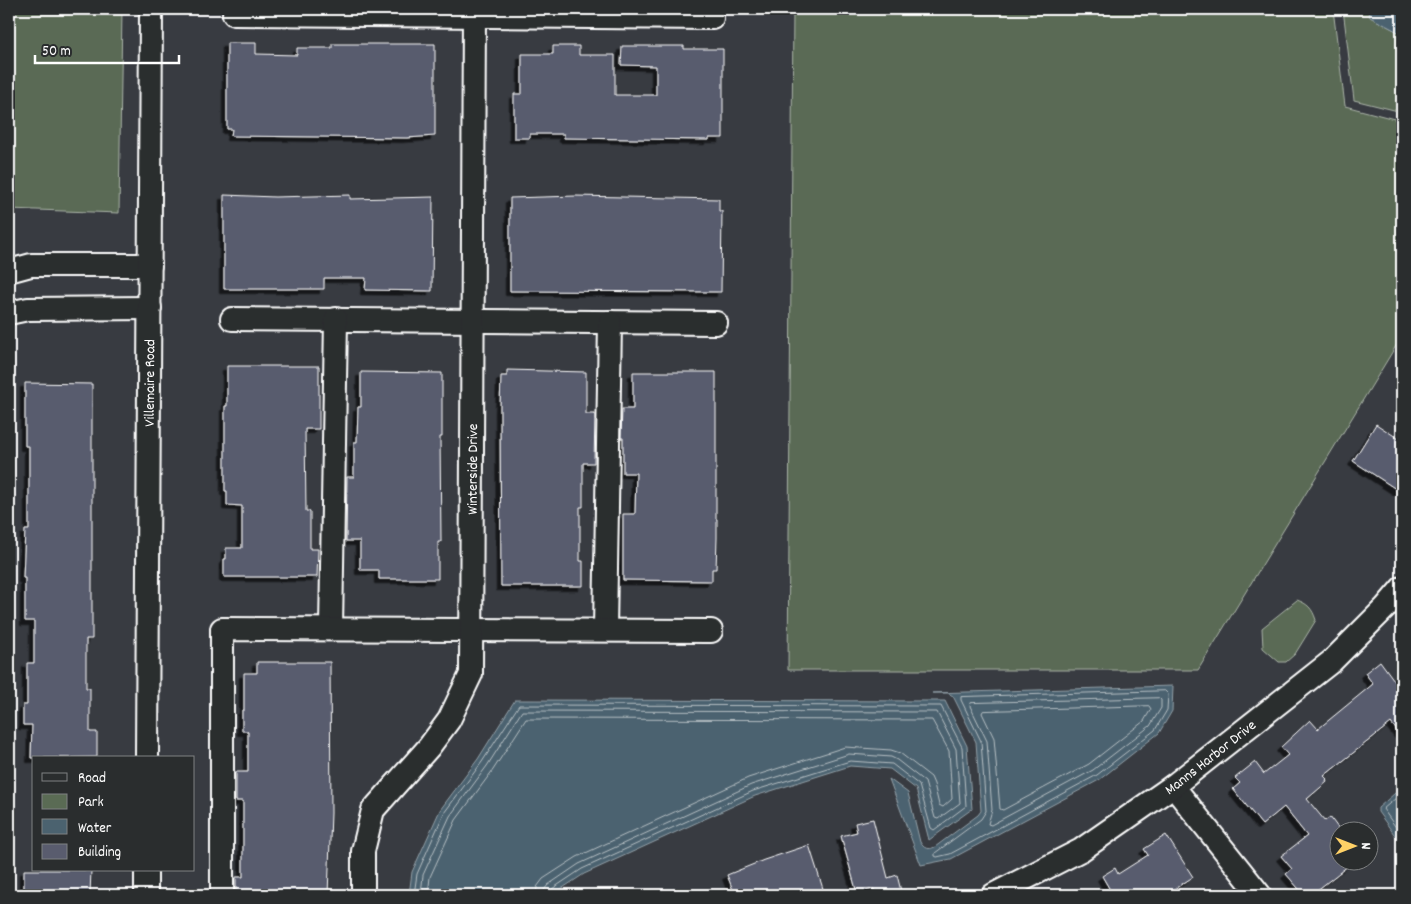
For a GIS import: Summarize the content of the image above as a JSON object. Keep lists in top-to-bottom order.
{
  "streets": {
    "street": ["Villemaire Road", "Winterside Drive", "Manns Harbor Drive"]
  },
  "legend": [
    "Road",
    "Park",
    "Water",
    "Building"
  ],
  "scale_bar": "50 m",
  "north": "right"
}
